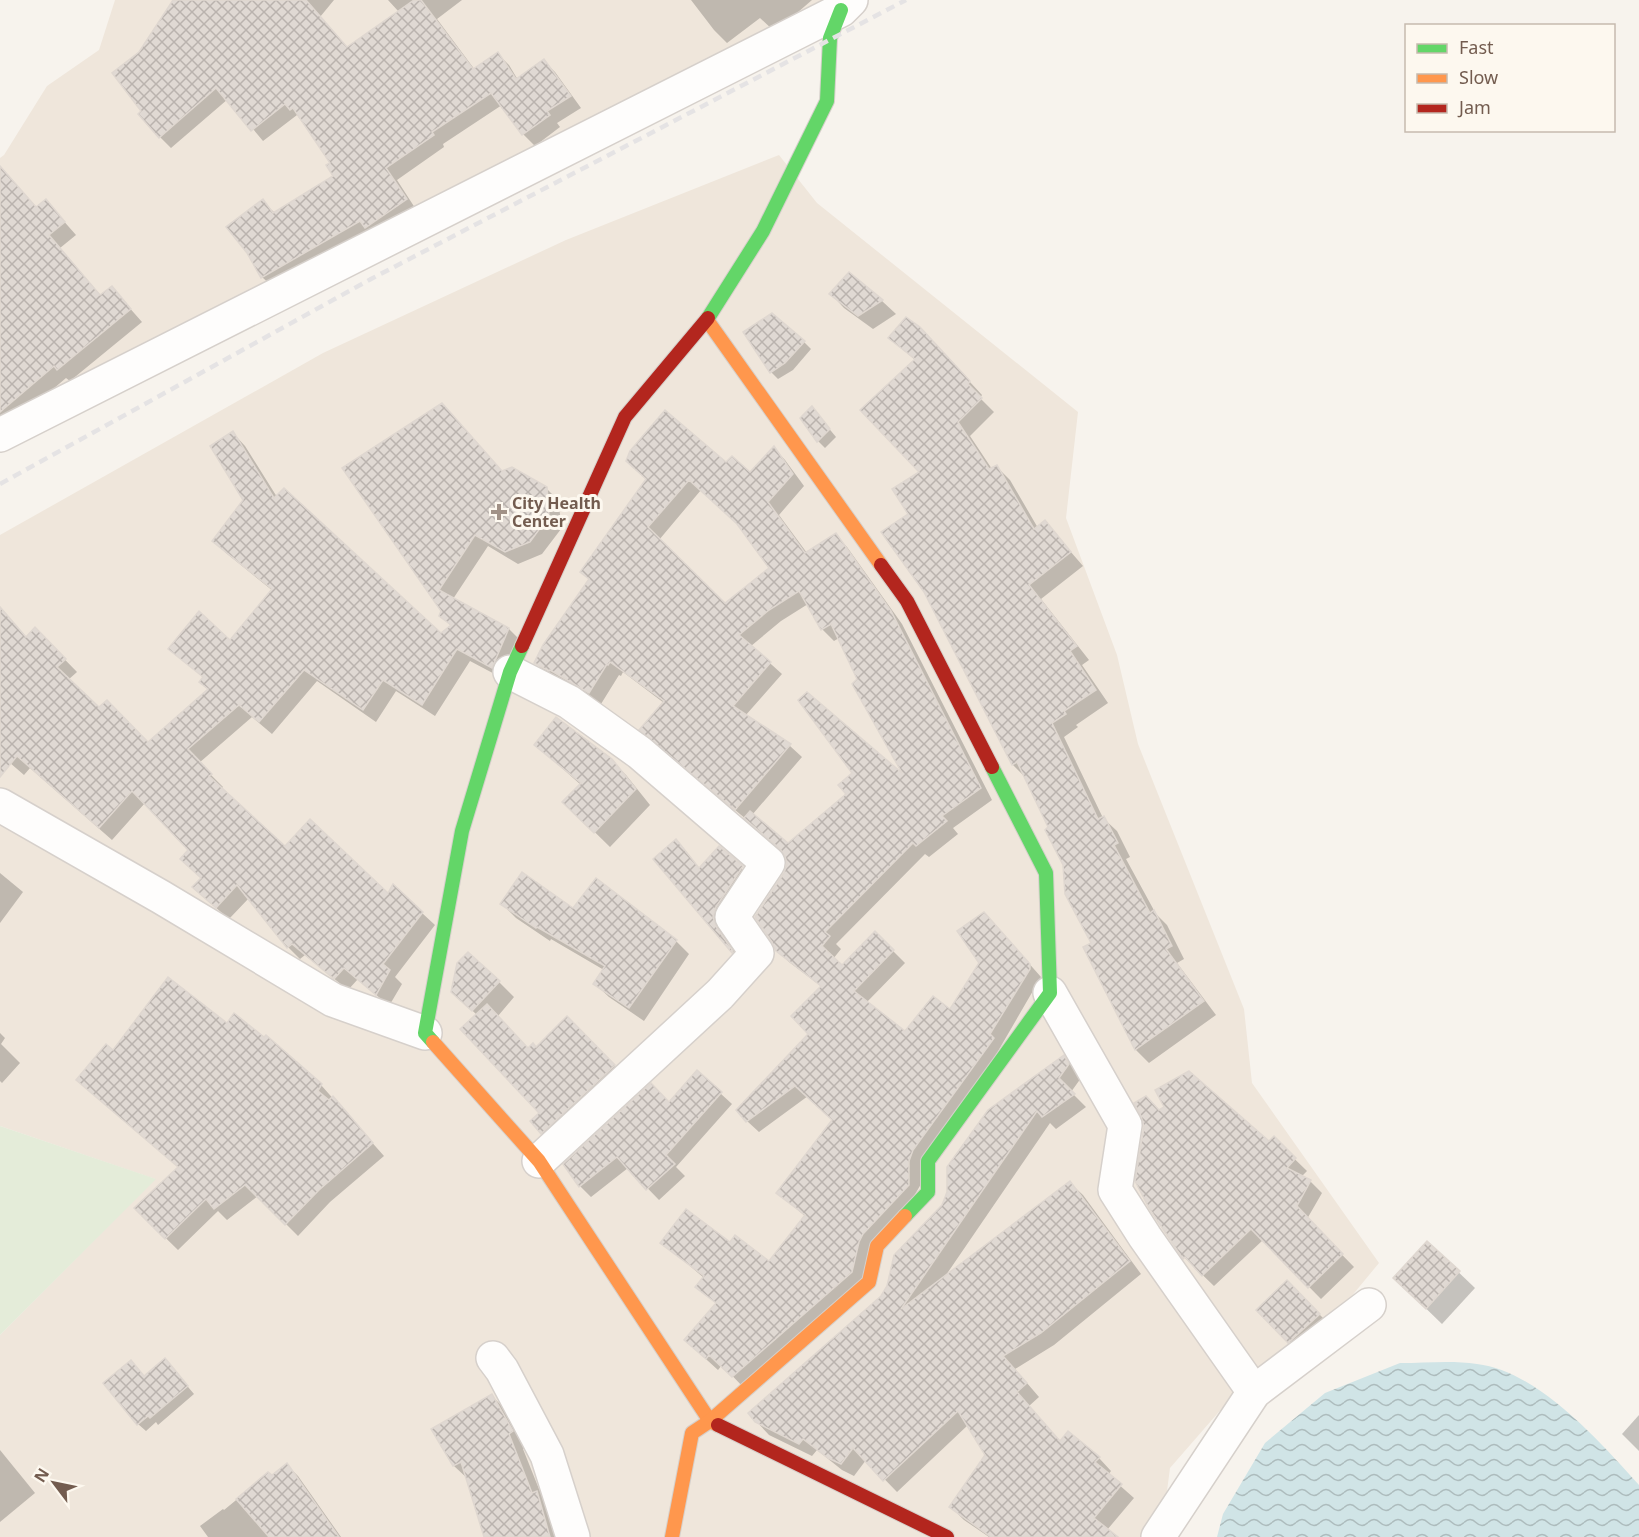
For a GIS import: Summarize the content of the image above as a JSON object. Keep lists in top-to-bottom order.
{
  "places": {
    "health": ["City Health Center"]
  },
  "legend": ["Fast", "Slow", "Jam"],
  "north": "top left"
}
